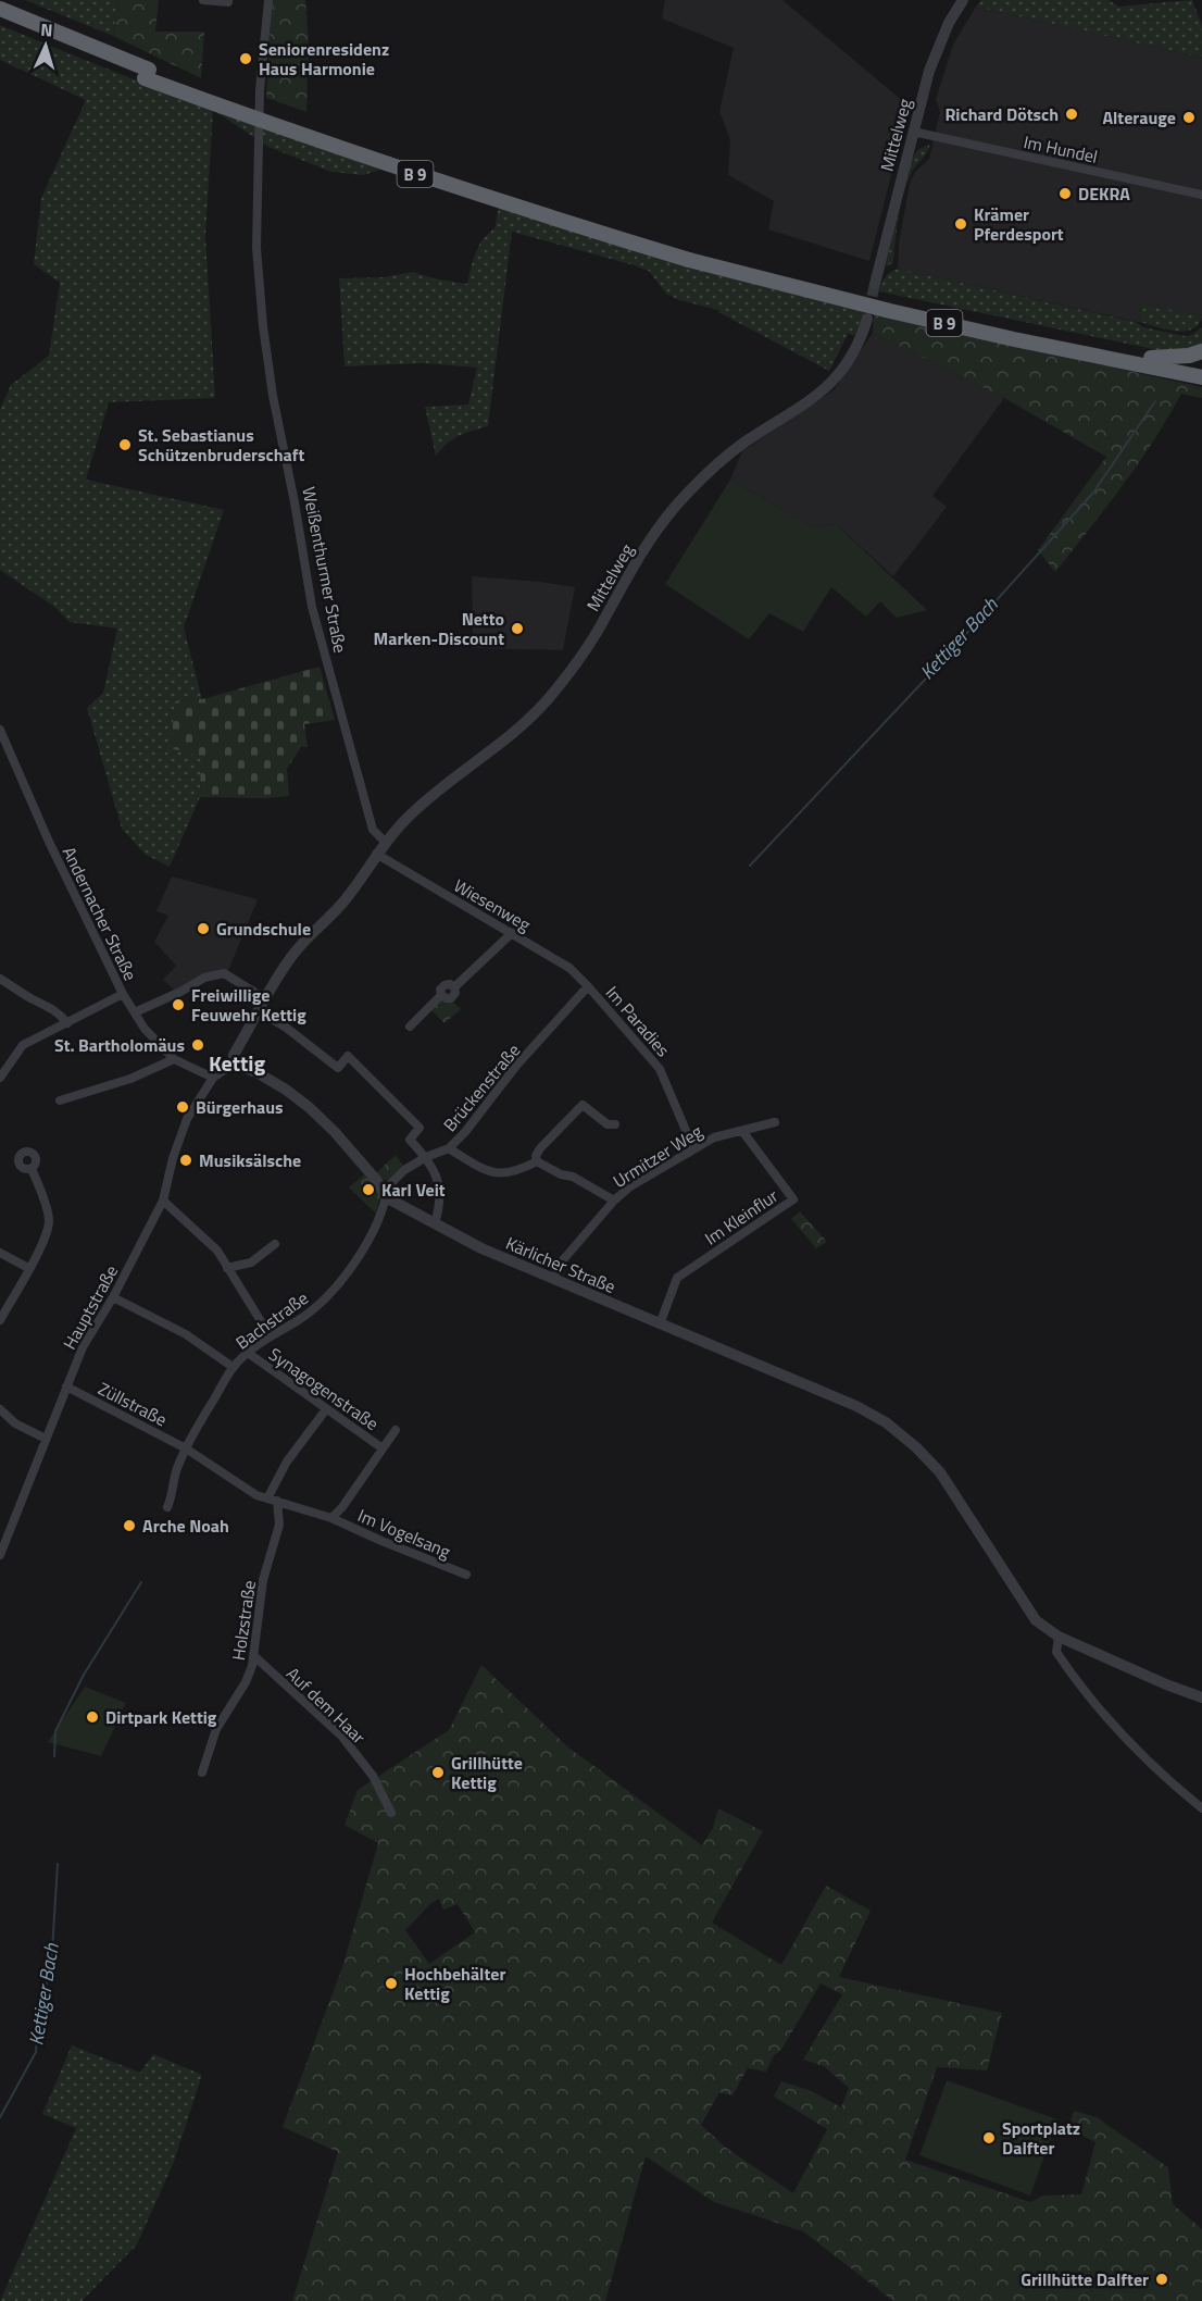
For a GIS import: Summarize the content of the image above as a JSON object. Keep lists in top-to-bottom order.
{
  "streets": {
    "highway": ["B 9"],
    "street": [
      "Mittelweg",
      "Im Hundel",
      "Weißenthurmer Straße",
      "Wiesenweg",
      "Andernacher Straße",
      "Im Paradies",
      "Brückenstraße",
      "Urmitzer Weg",
      "Im Kleinflur",
      "Kärlicher Straße",
      "Hauptstraße",
      "Bachstraße",
      "Synagogenstraße",
      "Züllstraße",
      "Im Vogelsang",
      "Holzstraße",
      "Auf dem Haar"
    ]
  },
  "crossings": [
    ["Mittelweg", "Im Hundel"],
    ["Mittelweg", "Weißenthurmer Straße"],
    ["Mittelweg", "Wiesenweg"],
    ["Wiesenweg", "Im Paradies"],
    ["Wiesenweg", "Brückenstraße"],
    ["Andernacher Straße", "Hauptstraße"],
    ["Im Paradies", "Brückenstraße"],
    ["Im Paradies", "Urmitzer Weg"],
    ["Brückenstraße", "Kärlicher Straße"],
    ["Brückenstraße", "Bachstraße"],
    ["Urmitzer Weg", "Im Kleinflur"],
    ["Urmitzer Weg", "Kärlicher Straße"],
    ["Im Kleinflur", "Kärlicher Straße"],
    ["Kärlicher Straße", "Bachstraße"],
    ["Hauptstraße", "Züllstraße"],
    ["Bachstraße", "Synagogenstraße"],
    ["Bachstraße", "Züllstraße"],
    ["Holzstraße", "Auf dem Haar"]
  ],
  "districts": ["Kettig"],
  "water": ["Kettiger Bach"],
  "places": [
    "Seniorenresidenz Haus Harmonie",
    "Richard Dötsch",
    "Alterauge",
    "DEKRA",
    "Krämer Pferdesport",
    "St. Sebastianus Schützenbruderschaft",
    "Netto Marken-Discount",
    "Grundschule",
    "Freiwillige Feuwehr Kettig",
    "St. Bartholomäus",
    "Bürgerhaus",
    "Musiksälsche",
    "Karl Veit",
    "Arche Noah",
    "Dirtpark Kettig",
    "Grillhütte Kettig",
    "Hochbehälter Kettig",
    "Sportplatz Dalfter",
    "Grillhütte Dalfter"
  ],
  "north": "top"
}
